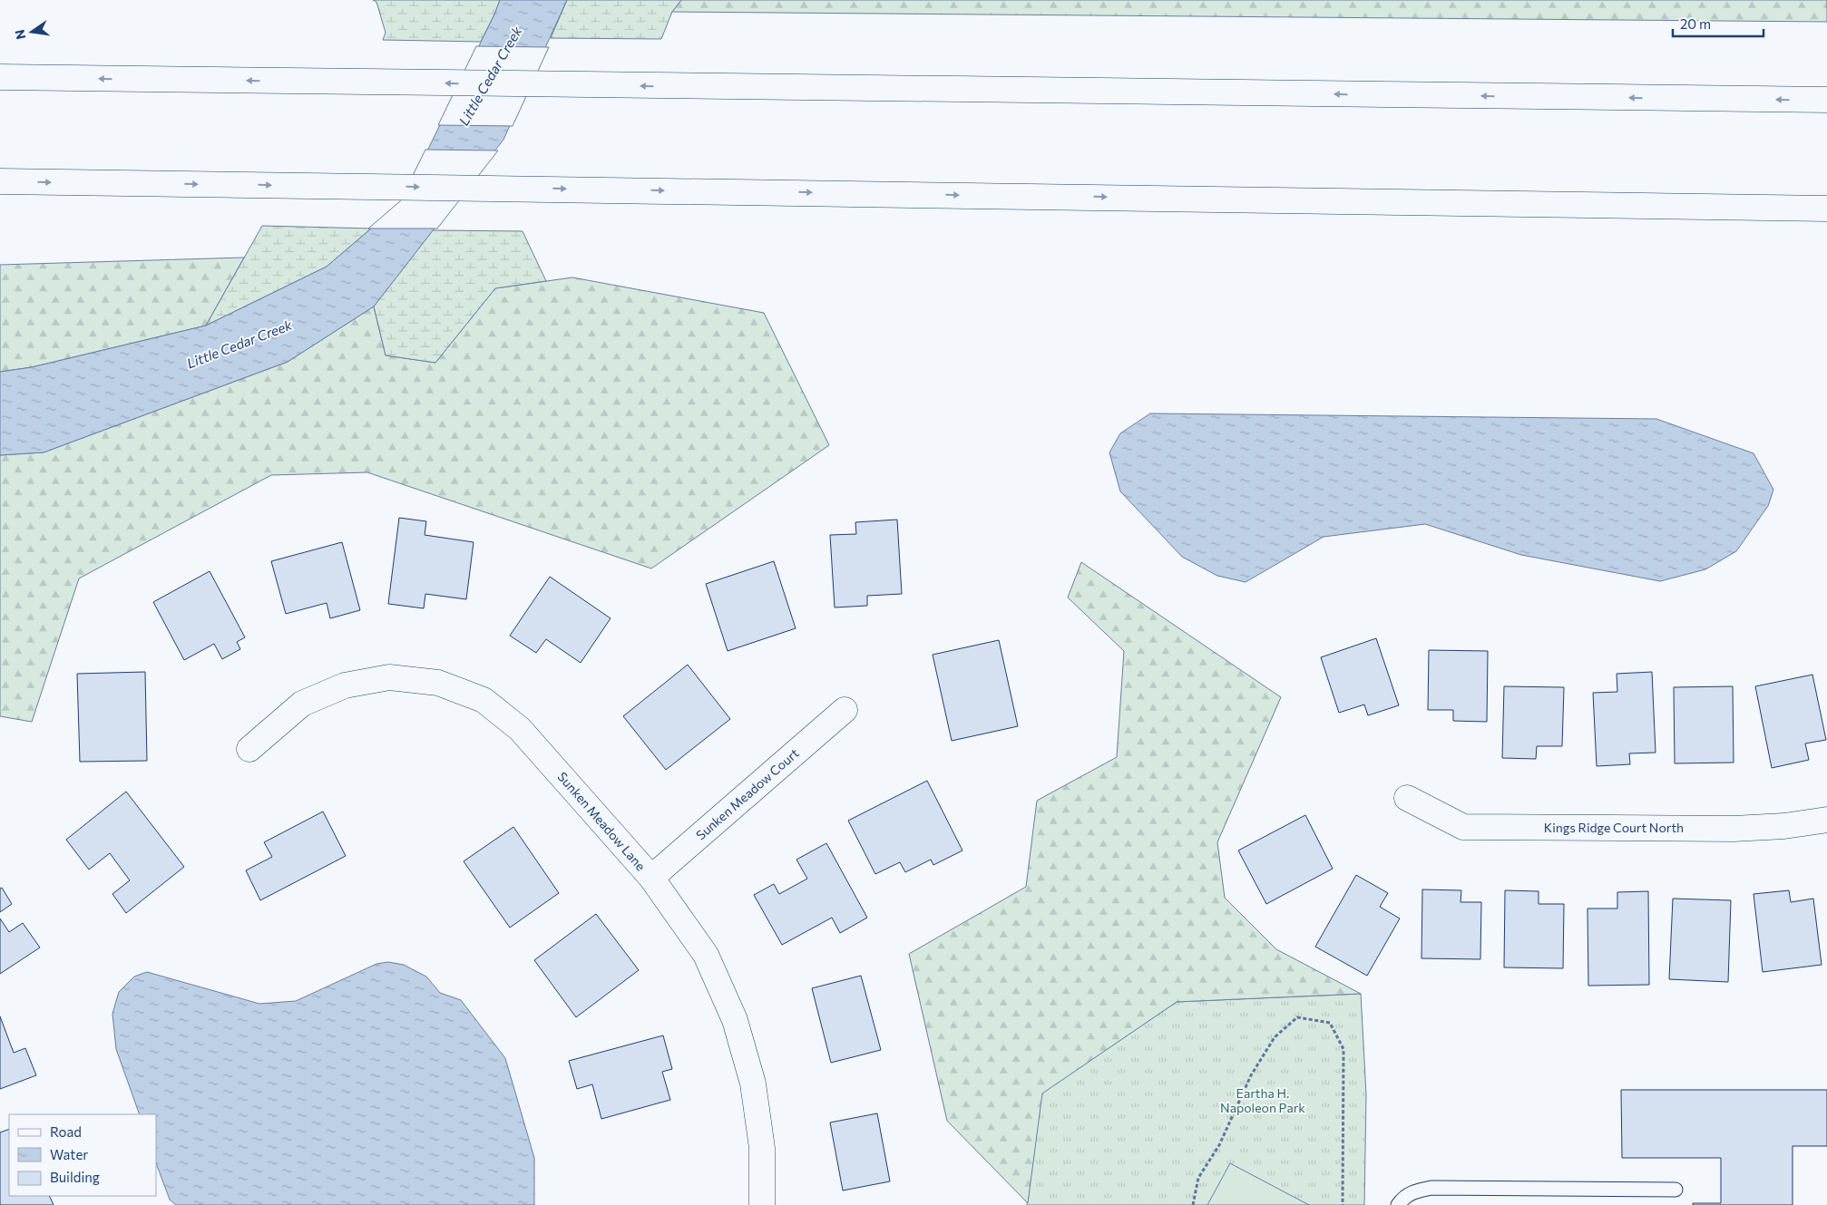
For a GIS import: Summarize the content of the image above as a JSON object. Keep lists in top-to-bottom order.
{
  "streets": {
    "main road": ["Sunken Meadow Court", "Sunken Meadow Lane", "Kings Ridge Court North"]
  },
  "crossings": [
    ["Sunken Meadow Court", "Sunken Meadow Lane"]
  ],
  "water": ["Little Cedar Creek"],
  "parks": ["Eartha H. Napoleon Park"],
  "legend": ["Road", "Water", "Building"],
  "scale_bar": "20 m",
  "north": "left"
}
